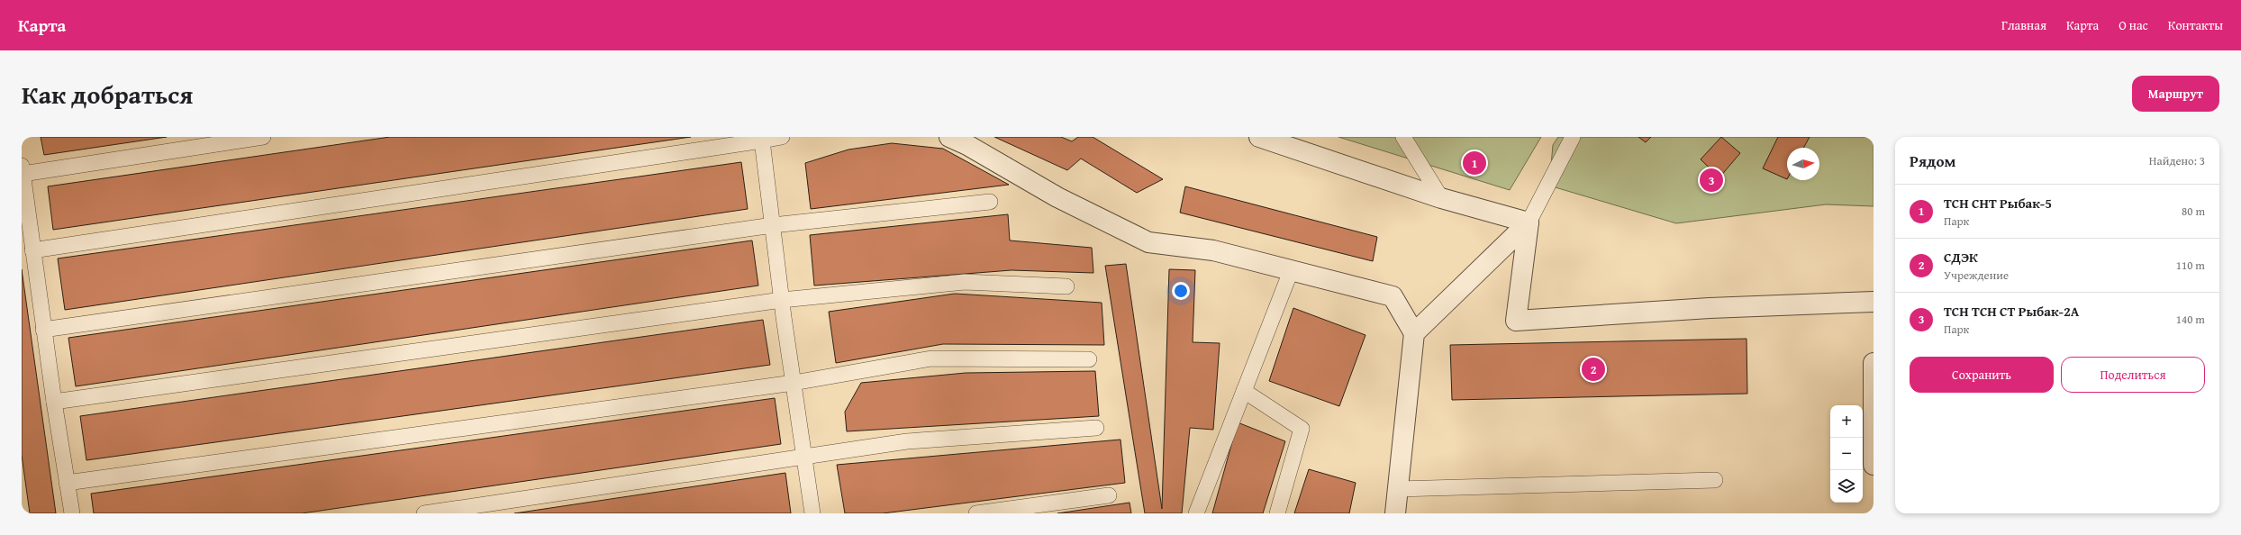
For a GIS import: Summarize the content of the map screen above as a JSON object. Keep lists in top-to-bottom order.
{
  "north": "right",
  "page": {
    "header": "Карта",
    "nav": [
      "Главная",
      "Карта",
      "О нас",
      "Контакты"
    ],
    "title": "Как добраться",
    "buttons": [
      "Маршрут",
      ["Сохранить", "Поделиться"]
    ],
    "heading": ["Рядом", "Найдено: 3"],
    "pins": ["1", "3", "2"],
    "list": [
      {
        "mark": "1",
        "name": "ТСН СНТ Рыбак-5",
        "note": "Парк",
        "value": "80 m"
      },
      {
        "mark": "2",
        "name": "СДЭК",
        "note": "Учреждение",
        "value": "110 m"
      },
      {
        "mark": "3",
        "name": "ТСН ТСН СТ Рыбак-2А",
        "note": "Парк",
        "value": "140 m"
      }
    ],
    "map_buttons": ["+", "−"]
  }
}
